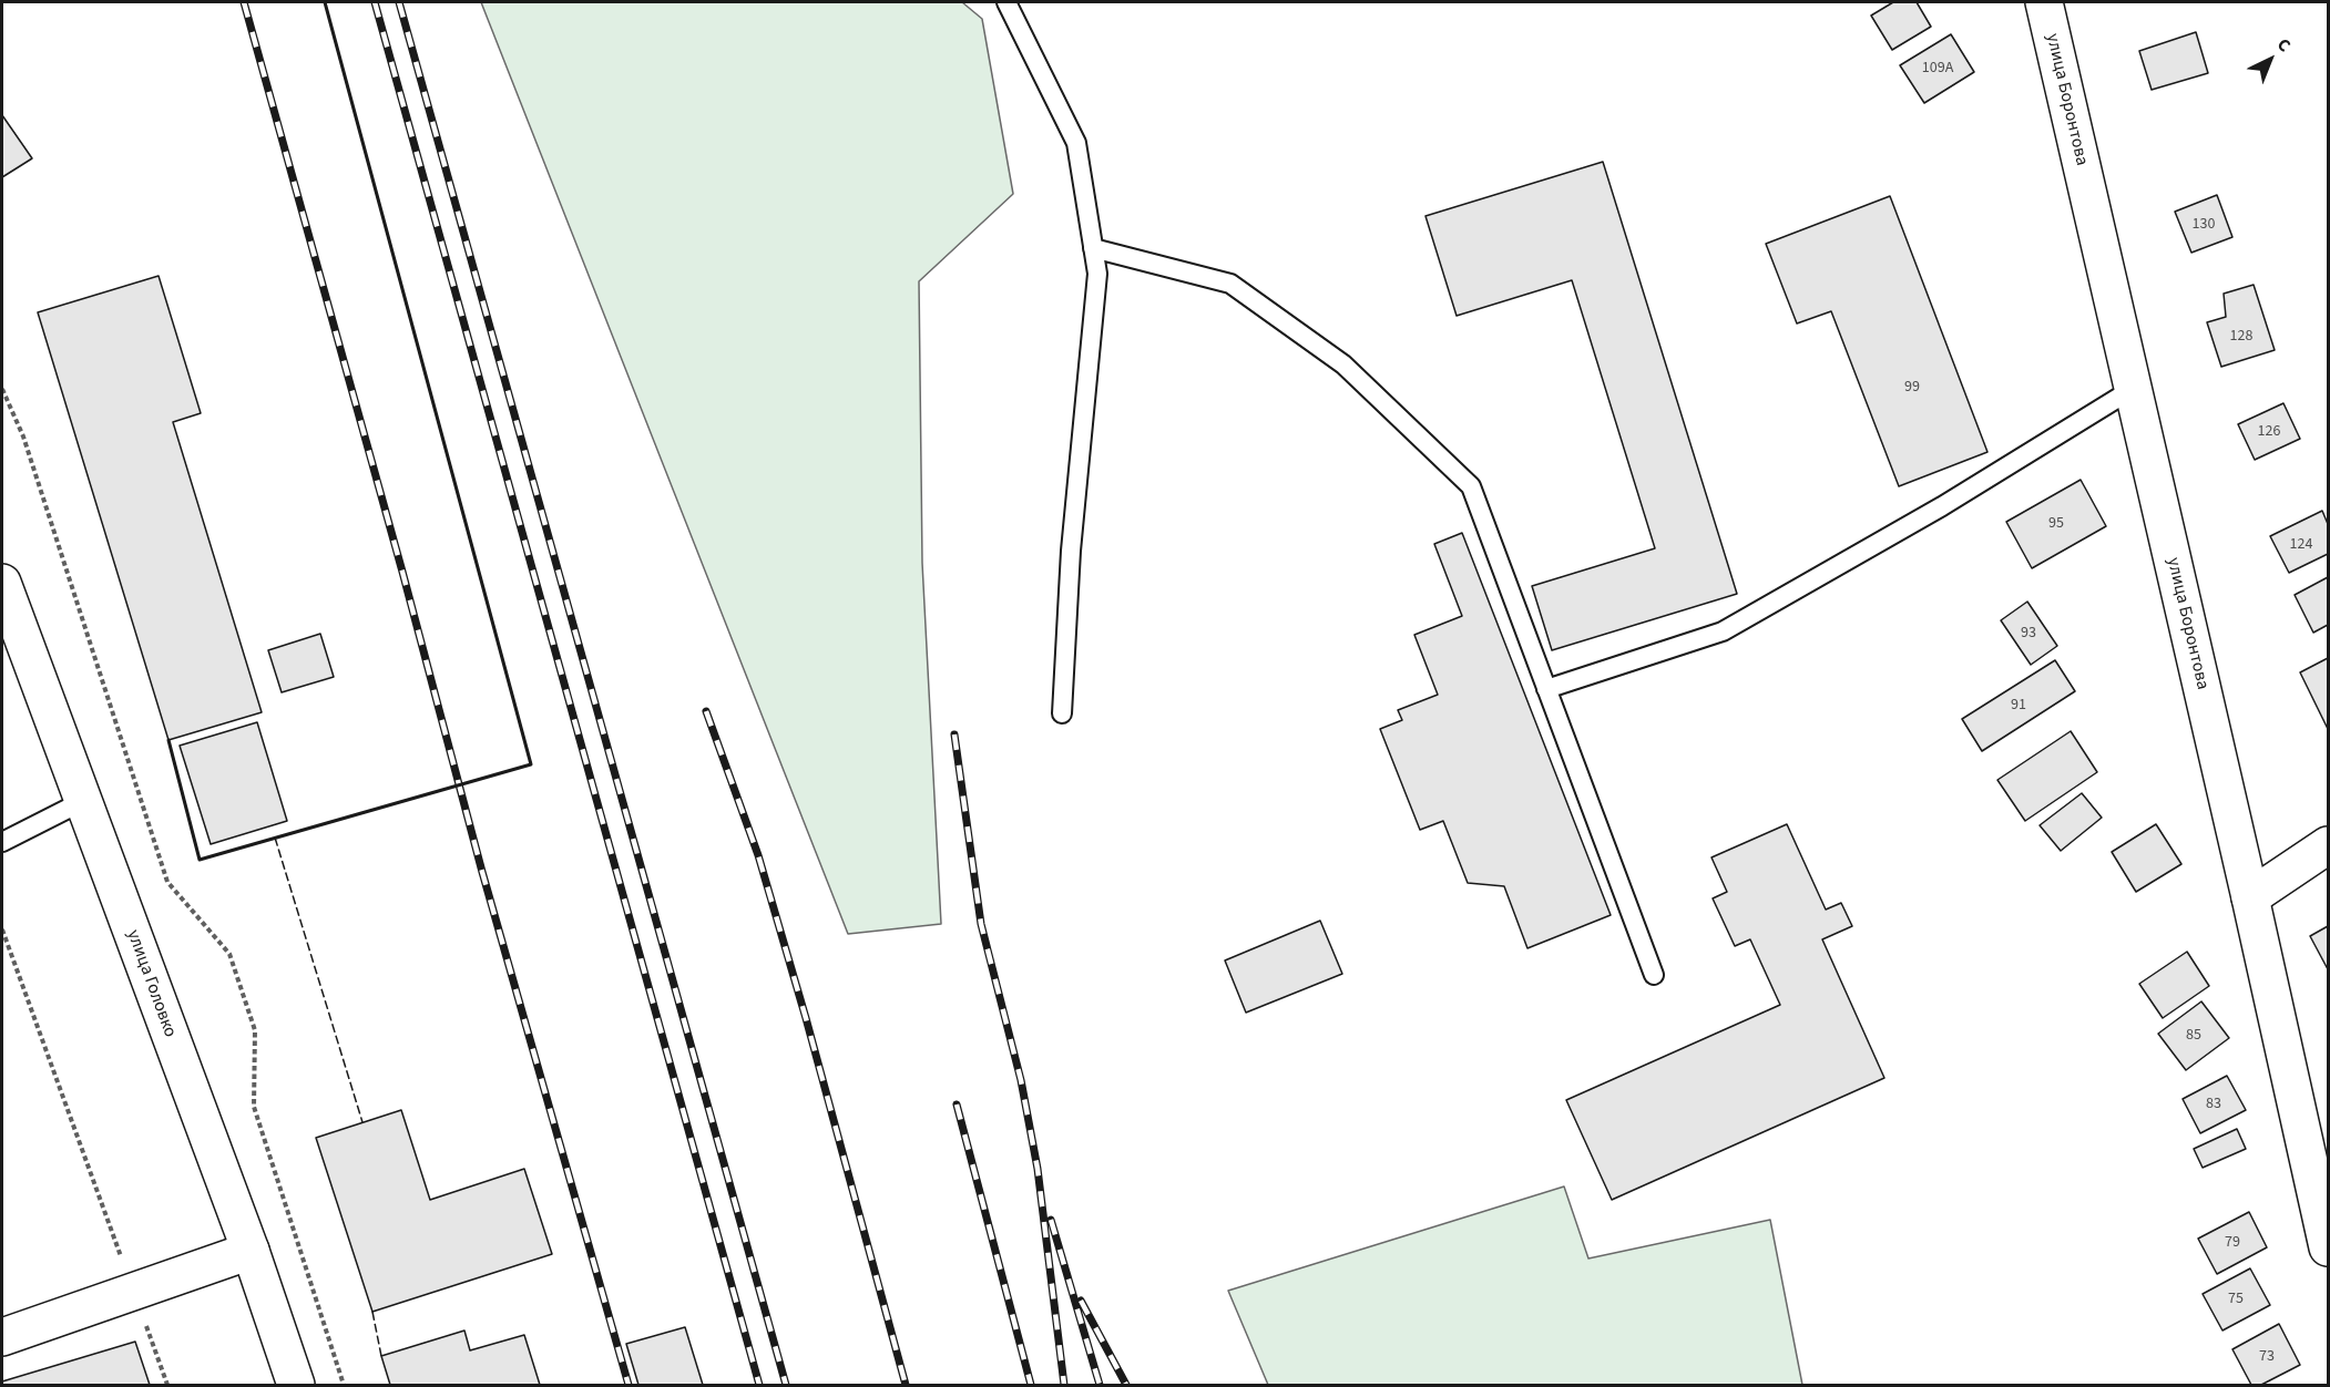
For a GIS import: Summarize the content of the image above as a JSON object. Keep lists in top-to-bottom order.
{
  "streets": {
    "street": ["улица Боронтова", "улица Головко"]
  },
  "house_numbers": [
    "109А",
    "130",
    "128",
    "99",
    "126",
    "95",
    "124",
    "93",
    "91",
    "85",
    "83",
    "79",
    "75",
    "73"
  ],
  "north": "top right"
}
